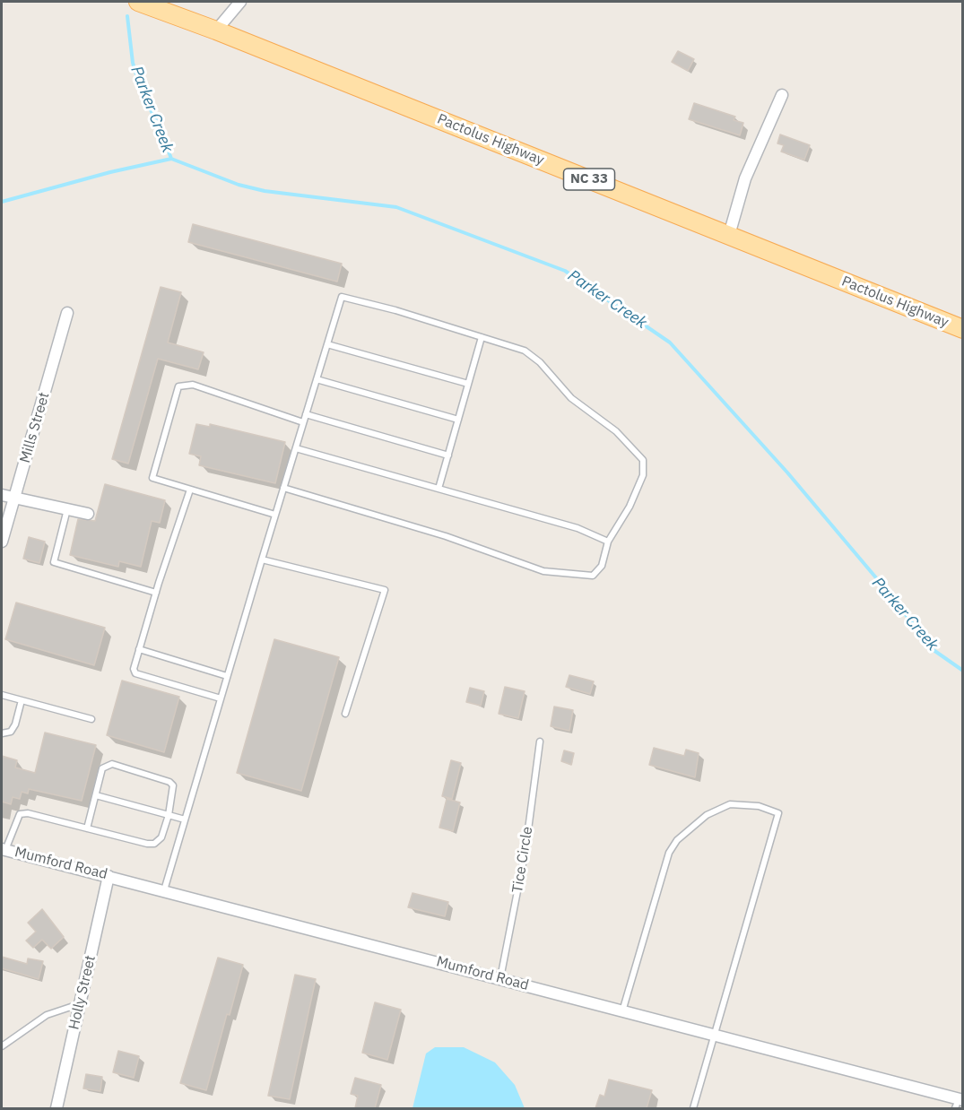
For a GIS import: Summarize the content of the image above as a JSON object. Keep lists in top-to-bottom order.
{
  "streets": {
    "main road": ["Pactolus Highway", "NC 33"],
    "street": ["Mills Street", "Mumford Road", "Holly Street"],
    "lane": ["Tice Circle"]
  },
  "crossings": [
    ["Tice Circle", "Mumford Road"],
    ["Mumford Road", "Holly Street"]
  ],
  "water": ["Parker Creek"]
}
